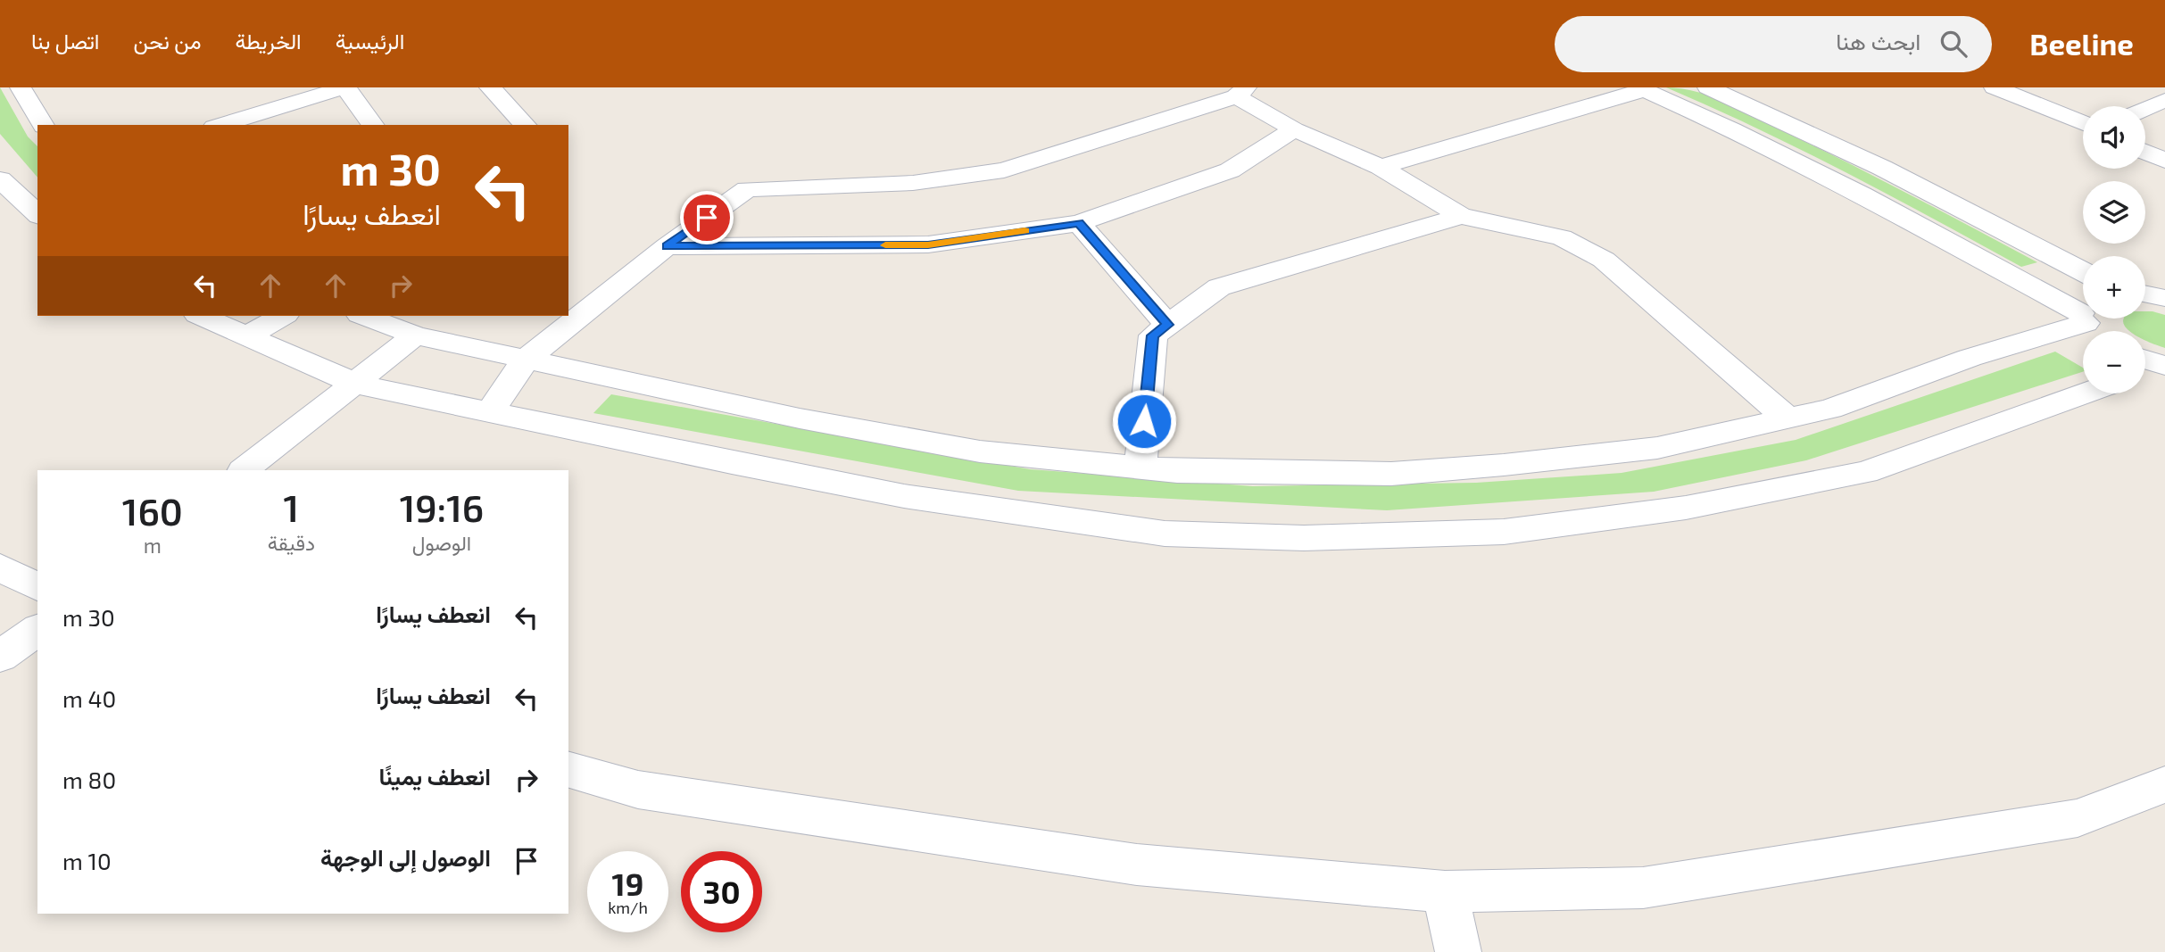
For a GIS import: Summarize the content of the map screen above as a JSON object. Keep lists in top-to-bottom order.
{
  "page": {
    "header": "Beeline",
    "search": "ابحث هنا",
    "nav": [
      "الرئيسية",
      "الخريطة",
      "من نحن",
      "اتصل بنا"
    ],
    "map_buttons": ["+", "−"],
    "turn": ["30 m", "انعطف يسارًا"],
    "eta": [
      "19:16",
      "الوصول",
      "1",
      "دقيقة",
      "160",
      "m"
    ],
    "list": [
      {
        "name": "انعطف يسارًا",
        "value": "30 m"
      },
      {
        "name": "انعطف يسارًا",
        "value": "40 m"
      },
      {
        "name": "انعطف يمينًا",
        "value": "80 m"
      },
      {
        "name": "الوصول إلى الوجهة",
        "value": "10 m"
      }
    ],
    "speed": "19 km/h",
    "limit": "30"
  }
}
